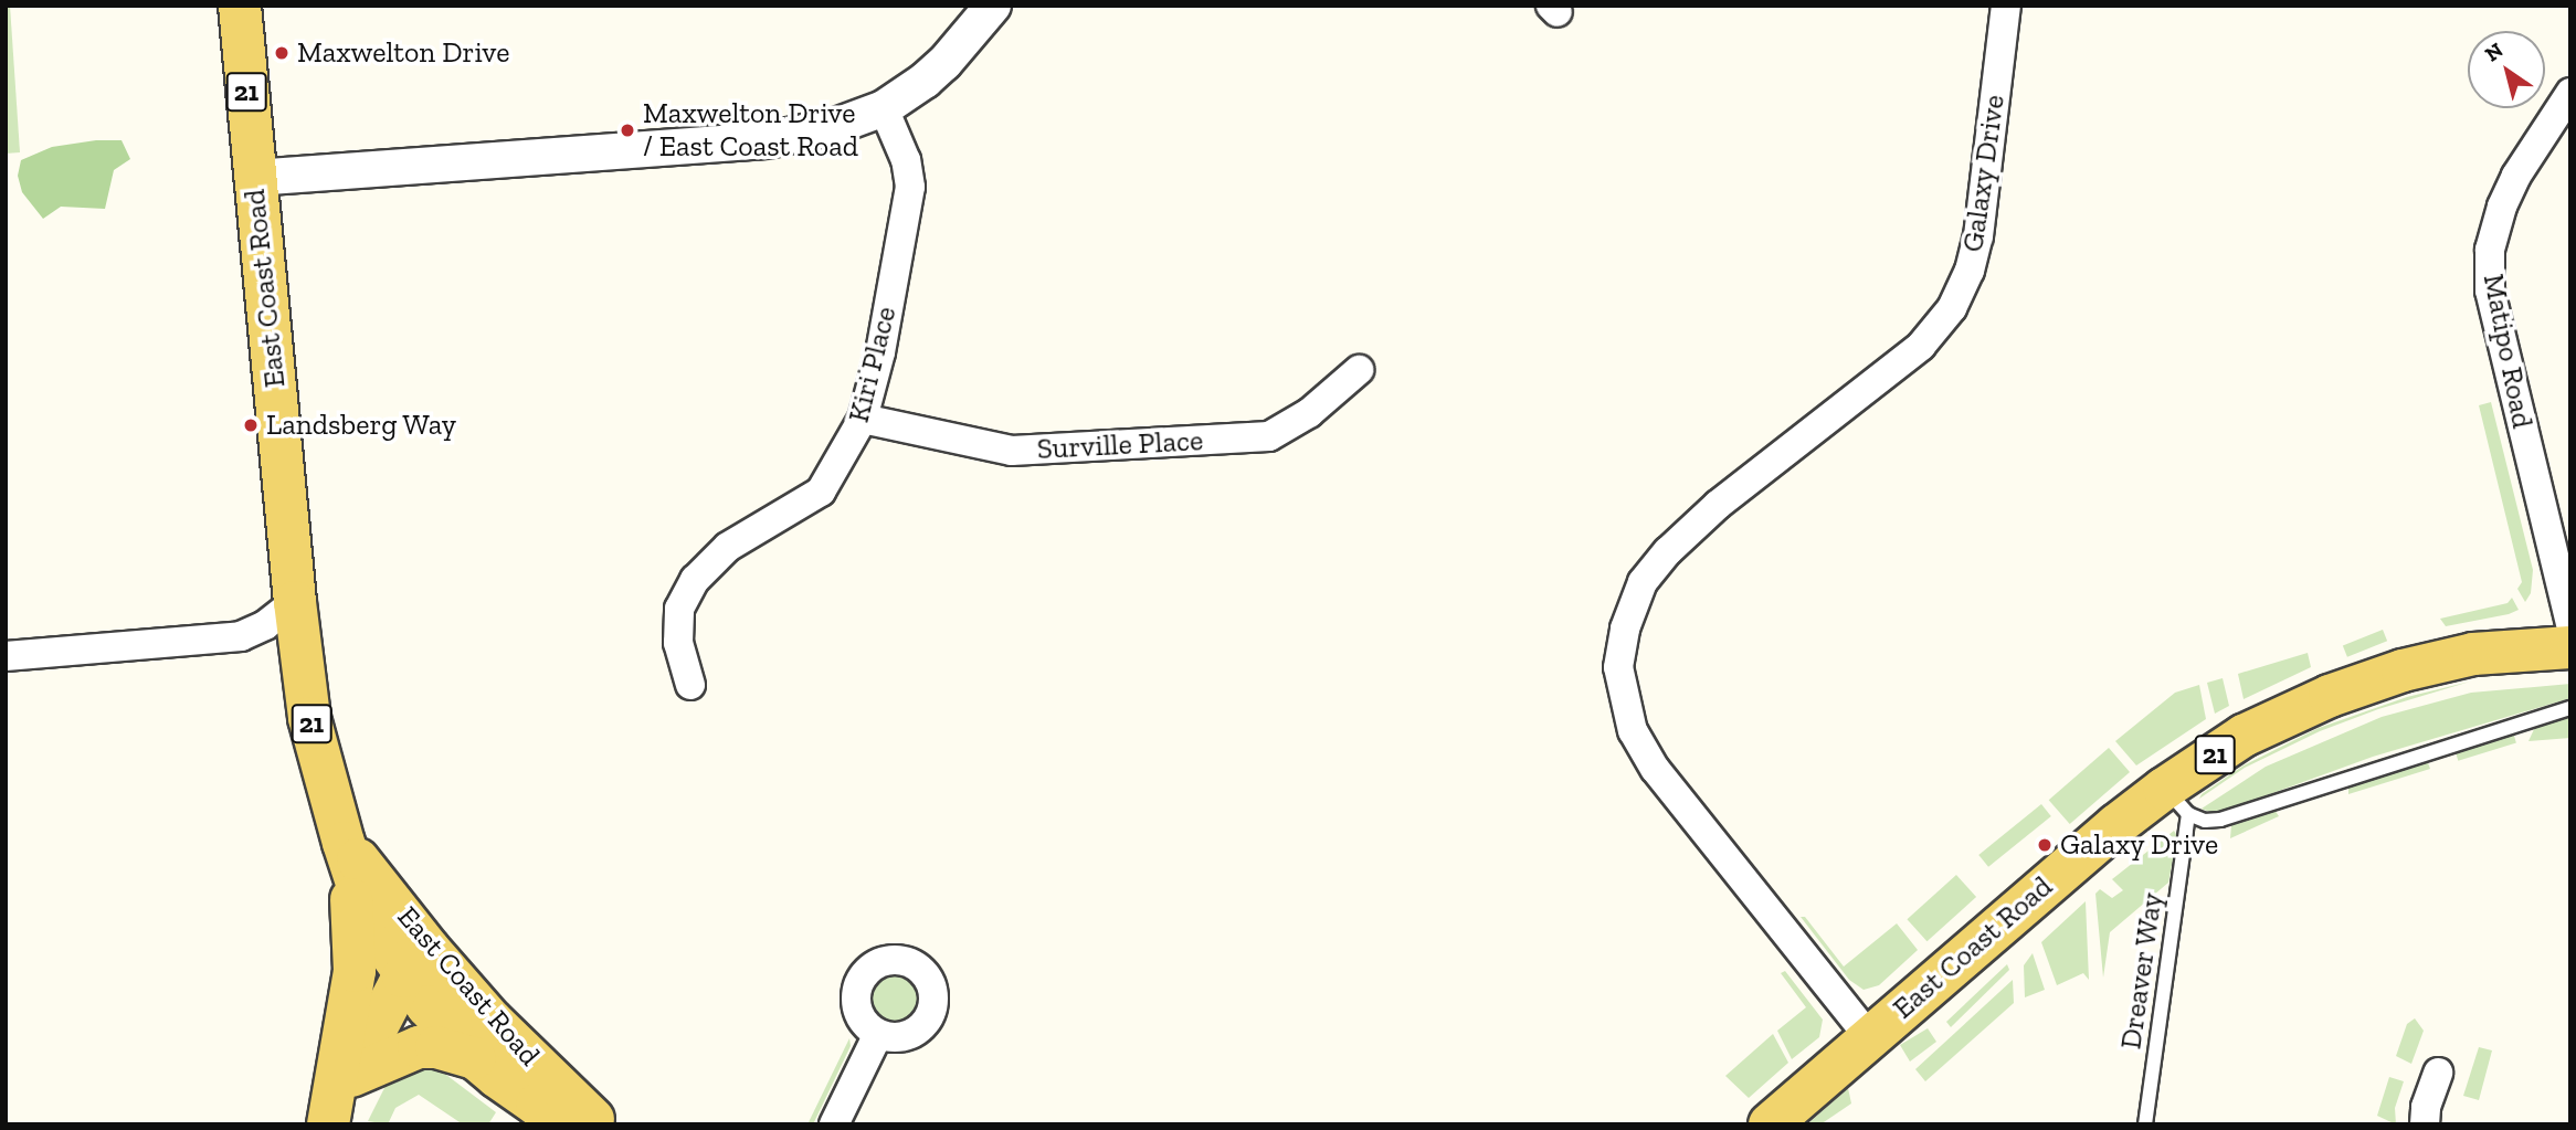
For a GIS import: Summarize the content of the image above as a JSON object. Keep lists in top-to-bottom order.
{
  "streets": {
    "main road": ["21", "East Coast Road"],
    "street": [
      "Galaxy Drive",
      "Matipo Road",
      "Kiri Place",
      "Surville Place"
    ],
    "lane": ["Dreaver Way"]
  },
  "crossings": [
    ["Galaxy Drive", "East Coast Road"],
    ["East Coast Road", "Dreaver Way"],
    ["Kiri Place", "Surville Place"]
  ],
  "places": [
    "Maxwelton Drive",
    "Maxwelton Drive / East Coast Road",
    "Landsberg Way",
    "Galaxy Drive"
  ],
  "north": "top left"
}
